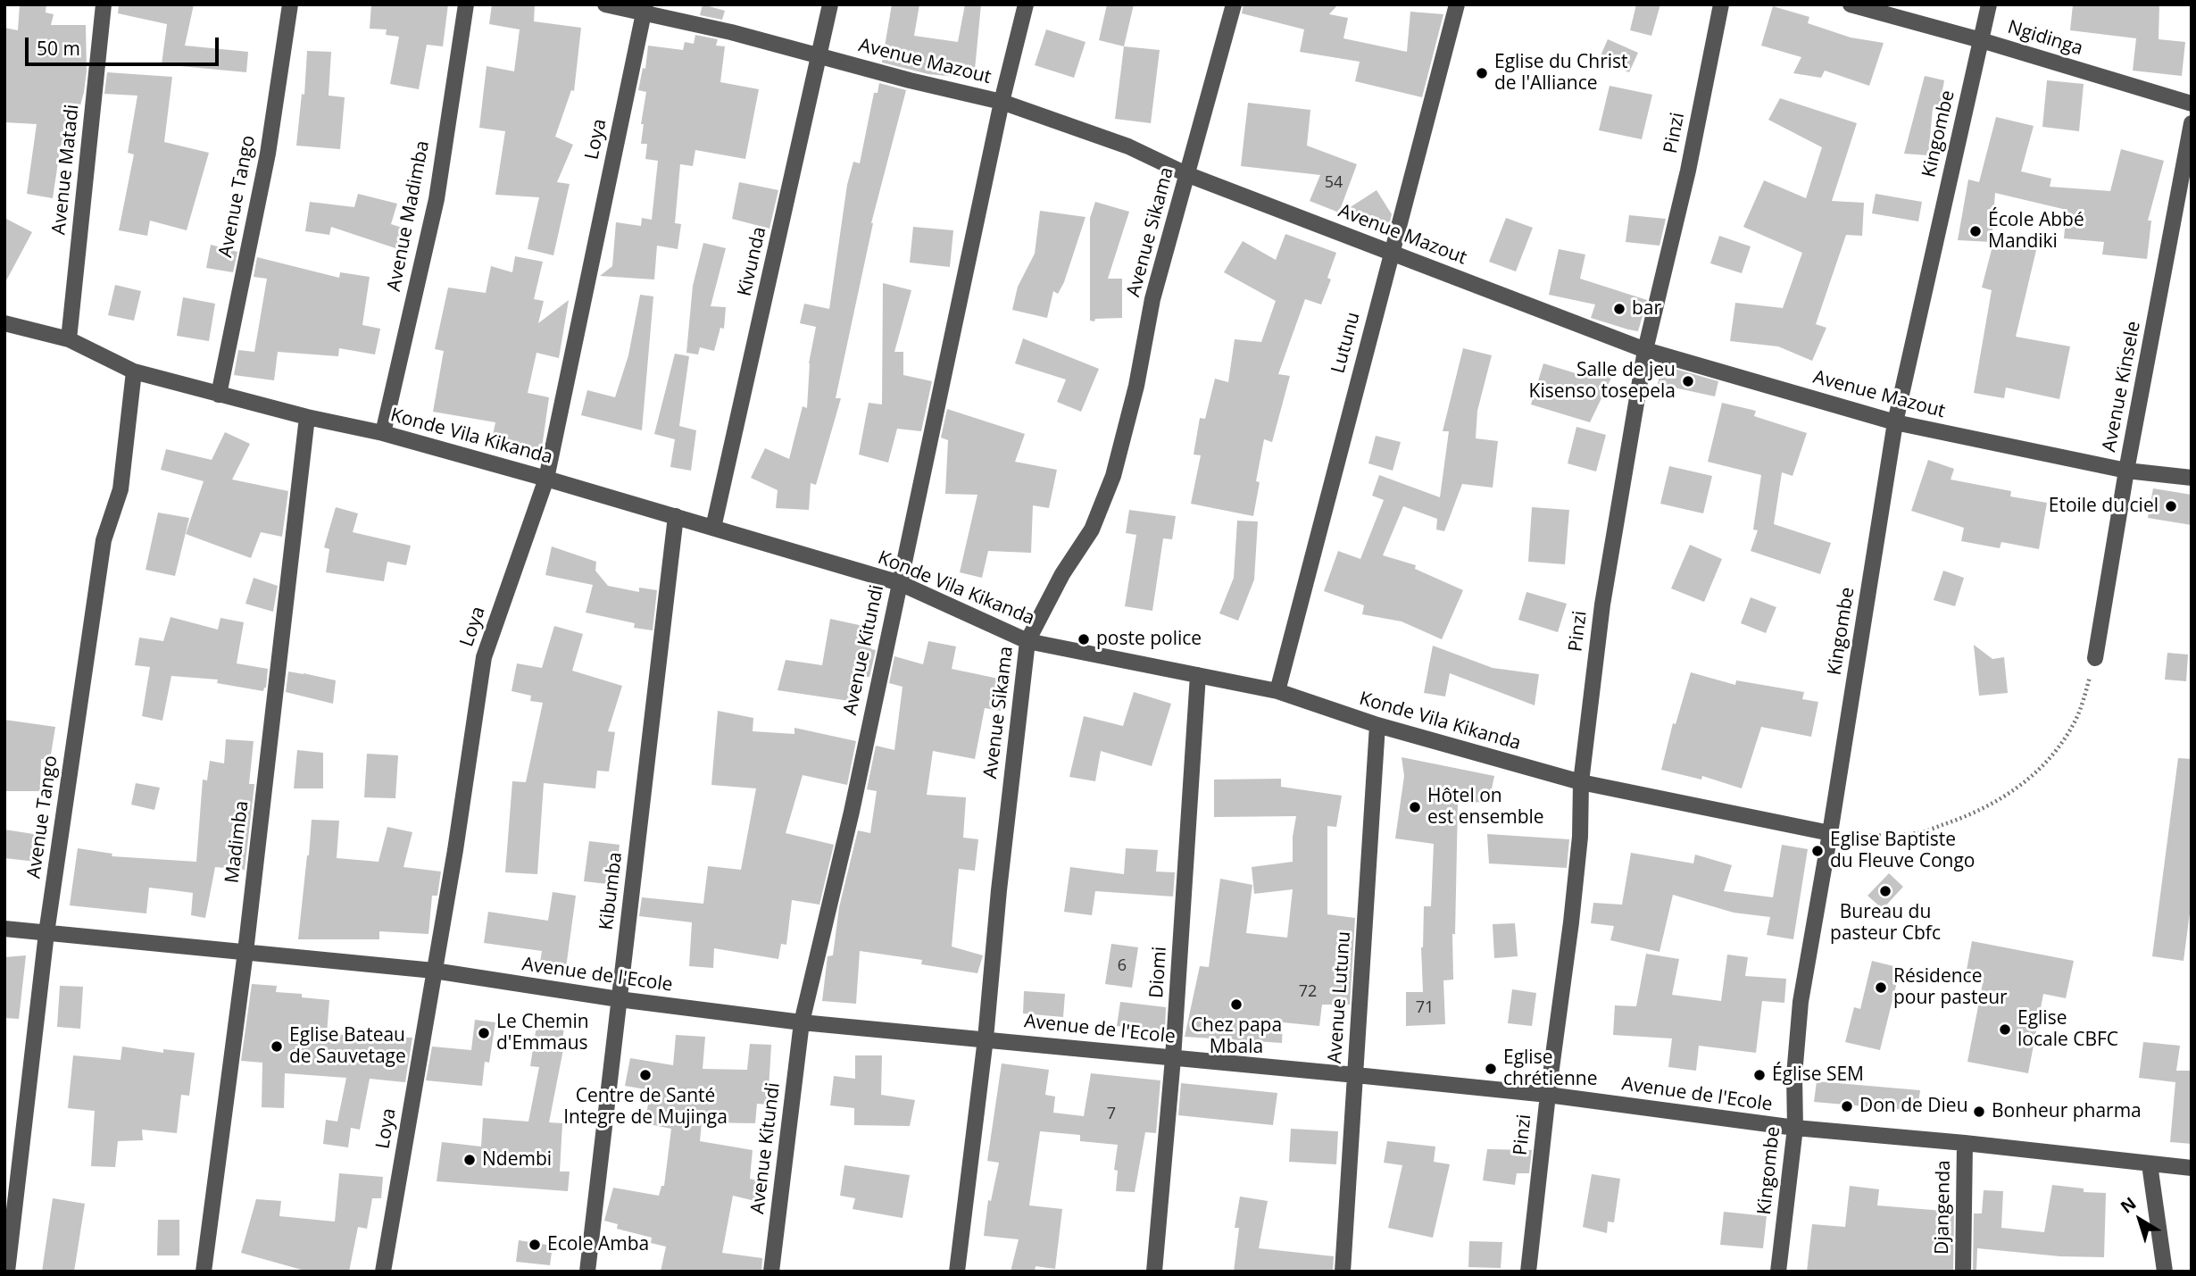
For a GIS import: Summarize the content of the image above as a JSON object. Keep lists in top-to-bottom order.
{
  "streets": {
    "street": [
      "Ngidinga",
      "Avenue Mazout",
      "Pinzi",
      "Kingombe",
      "Loya",
      "Avenue Matadi",
      "Avenue Tango",
      "Avenue Madimba",
      "Avenue Sikama",
      "Kivunda",
      "Lutunu",
      "Avenue Kinsele",
      "Konde Vila Kikanda",
      "Avenue Kitundi",
      "Madimba",
      "Kibumba",
      "Diomi",
      "Avenue de l'Ecole",
      "Avenue Lutunu",
      "Djangenda"
    ]
  },
  "crossings": [
    ["Ngidinga", "Kingombe"],
    ["Avenue Mazout", "Pinzi"],
    ["Avenue Mazout", "Kingombe"],
    ["Avenue Mazout", "Loya"],
    ["Avenue Mazout", "Avenue Sikama"],
    ["Avenue Mazout", "Kivunda"],
    ["Avenue Mazout", "Lutunu"],
    ["Avenue Mazout", "Avenue Kinsele"],
    ["Avenue Mazout", "Avenue Kitundi"],
    ["Pinzi", "Konde Vila Kikanda"],
    ["Pinzi", "Avenue de l'Ecole"],
    ["Kingombe", "Konde Vila Kikanda"],
    ["Kingombe", "Avenue de l'Ecole"],
    ["Loya", "Konde Vila Kikanda"],
    ["Loya", "Avenue de l'Ecole"],
    ["Avenue Matadi", "Konde Vila Kikanda"],
    ["Avenue Tango", "Konde Vila Kikanda"],
    ["Avenue Tango", "Avenue de l'Ecole"],
    ["Avenue Madimba", "Konde Vila Kikanda"],
    ["Avenue Sikama", "Konde Vila Kikanda"],
    ["Avenue Sikama", "Avenue de l'Ecole"],
    ["Kivunda", "Konde Vila Kikanda"],
    ["Lutunu", "Konde Vila Kikanda"],
    ["Konde Vila Kikanda", "Avenue Kitundi"],
    ["Konde Vila Kikanda", "Madimba"],
    ["Konde Vila Kikanda", "Kibumba"],
    ["Konde Vila Kikanda", "Diomi"],
    ["Konde Vila Kikanda", "Avenue Lutunu"],
    ["Avenue Kitundi", "Avenue de l'Ecole"],
    ["Madimba", "Avenue de l'Ecole"],
    ["Kibumba", "Avenue de l'Ecole"],
    ["Diomi", "Avenue de l'Ecole"],
    ["Avenue de l'Ecole", "Avenue Lutunu"],
    ["Avenue de l'Ecole", "Djangenda"]
  ],
  "places": [
    "Eglise du Christ de l'Alliance",
    "École Abbé Mandiki",
    "bar",
    "Salle de jeu Kisenso tosepela",
    "Etoile du ciel",
    "poste police",
    "Hôtel on est ensemble",
    "Eglise Baptiste du Fleuve Congo",
    "Bureau du pasteur Cbfc",
    "Résidence pour pasteur",
    "Chez papa Mbala",
    "Eglise locale CBFC",
    "Le Chemin d'Emmaus",
    "Eglise Bateau de Sauvetage",
    "Eglise chrétienne",
    "Centre de Santé Integre de Mujinga",
    "Église SEM",
    "Don de Dieu",
    "Bonheur pharma",
    "Ndembi",
    "Ecole Amba"
  ],
  "house_numbers": [
    "54",
    "6",
    "72",
    "71",
    "7"
  ],
  "scale_bar": "50 m",
  "north": "top left"
}
